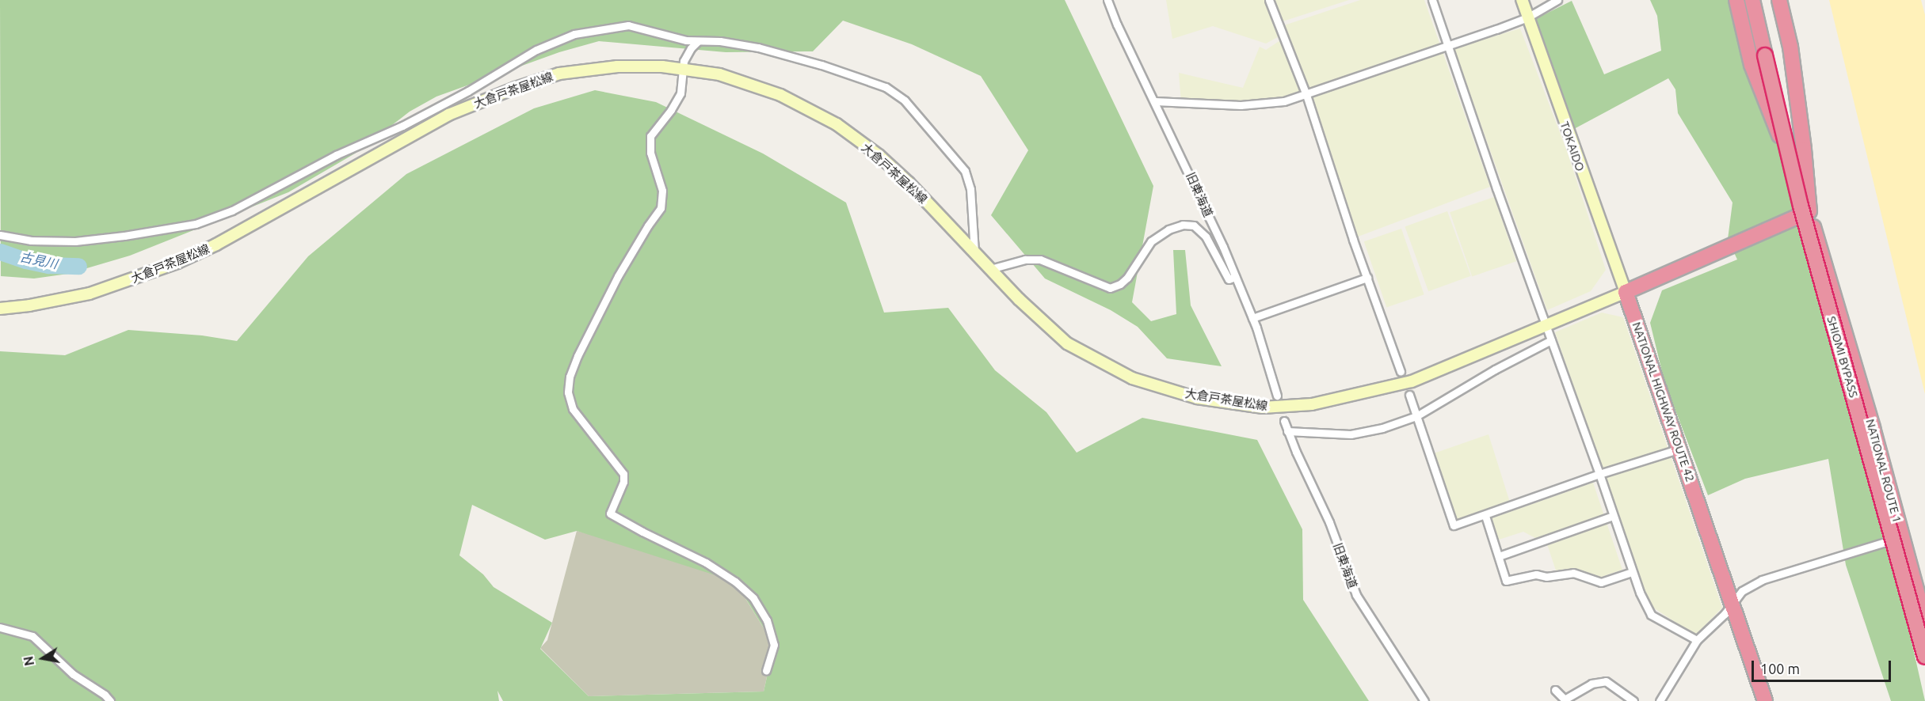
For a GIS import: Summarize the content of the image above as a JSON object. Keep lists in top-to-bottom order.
{
  "streets": {
    "highway": ["SHIOMI BYPASS", "NATIONAL HIGHWAY ROUTE 42", "NATIONAL ROUTE 1"],
    "street": ["大倉戸茶屋松線", "TOKAIDO", "旧東海道"]
  },
  "crossings": [
    ["大倉戸茶屋松線", "TOKAIDO"],
    ["大倉戸茶屋松線", "NATIONAL HIGHWAY ROUTE 42"],
    ["TOKAIDO", "NATIONAL HIGHWAY ROUTE 42"]
  ],
  "water": ["古見川"],
  "scale_bar": "100 m",
  "north": "left"
}
